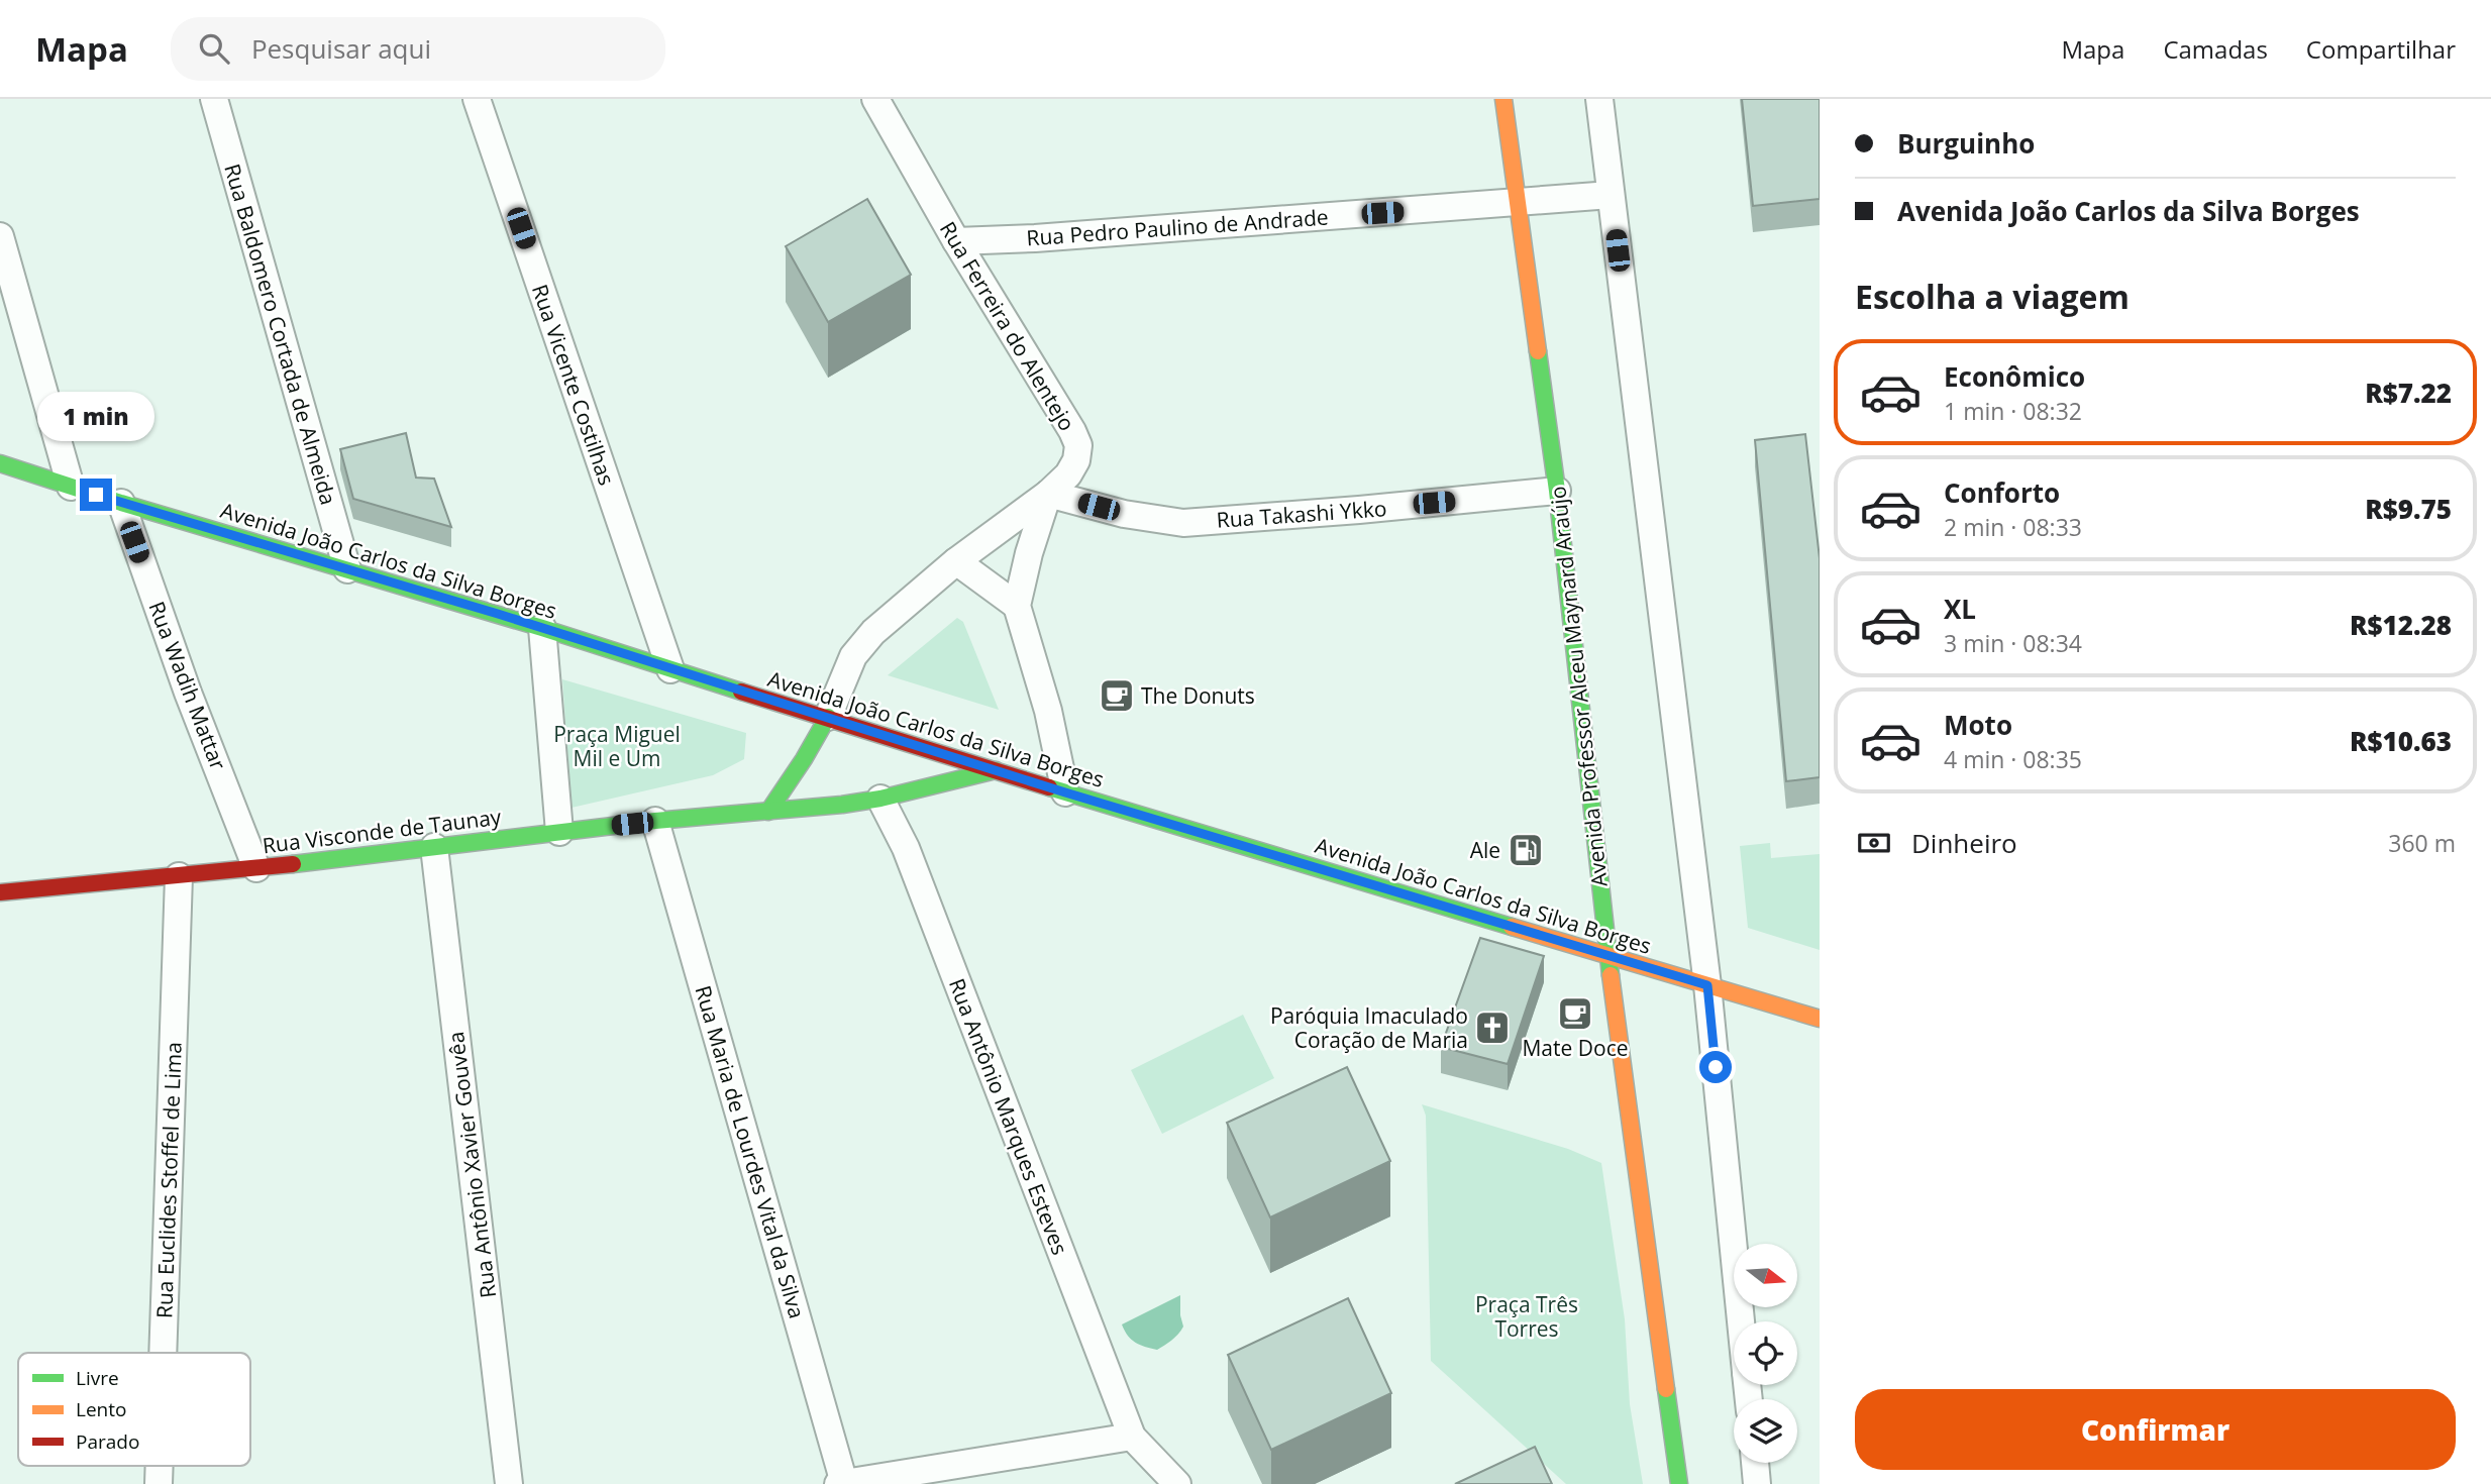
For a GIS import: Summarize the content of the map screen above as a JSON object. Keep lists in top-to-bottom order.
{
  "streets": {
    "street": [
      "Rua Pedro Paulino de Andrade",
      "Rua Ferreira do Alentejo",
      "Rua Baldomero Cortada de Almeida",
      "Rua Vicente Costilhas",
      "Rua Takashi Ykko",
      "Avenida João Carlos da Silva Borges",
      "Rua Wadih Mattar",
      "Avenida Professor Alceu Maynard Araújo",
      "Rua Visconde de Taunay",
      "Rua Antônio Marques Esteves",
      "Rua Maria de Lourdes Vital da Silva",
      "Rua Antônio Xavier Gouvêa",
      "Rua Euclides Stoffel de Lima"
    ]
  },
  "crossings": [
    ["Rua Pedro Paulino de Andrade", "Rua Ferreira do Alentejo"],
    ["Rua Pedro Paulino de Andrade", "Avenida Professor Alceu Maynard Araújo"],
    ["Rua Ferreira do Alentejo", "Rua Takashi Ykko"],
    ["Rua Ferreira do Alentejo", "Avenida João Carlos da Silva Borges"],
    ["Rua Baldomero Cortada de Almeida", "Avenida João Carlos da Silva Borges"],
    ["Rua Vicente Costilhas", "Avenida João Carlos da Silva Borges"],
    ["Rua Takashi Ykko", "Avenida Professor Alceu Maynard Araújo"],
    ["Avenida João Carlos da Silva Borges", "Rua Wadih Mattar"],
    ["Avenida João Carlos da Silva Borges", "Avenida Professor Alceu Maynard Araújo"],
    ["Avenida João Carlos da Silva Borges", "Rua Visconde de Taunay"],
    ["Rua Wadih Mattar", "Rua Visconde de Taunay"],
    ["Rua Visconde de Taunay", "Rua Antônio Marques Esteves"],
    ["Rua Visconde de Taunay", "Rua Maria de Lourdes Vital da Silva"],
    ["Rua Visconde de Taunay", "Rua Antônio Xavier Gouvêa"],
    ["Rua Visconde de Taunay", "Rua Euclides Stoffel de Lima"]
  ],
  "parks": ["Praça Miguel Mil e Um", "Praça Três Torres"],
  "places": {
    "cafe": ["The Donuts", "Mate Doce"],
    "fuel station": ["Ale"],
    "church": ["Paróquia Imaculado Coração de Maria"]
  },
  "legend": ["Livre", "Lento", "Parado"],
  "north": "right",
  "page": {
    "header": "Mapa",
    "search": "Pesquisar aqui",
    "nav": ["Mapa", "Camadas", "Compartilhar"],
    "banner": ["Burguinho", "Avenida João Carlos da Silva Borges"],
    "heading": "Escolha a viagem",
    "list": [
      {
        "name": "Econômico",
        "note": "1 min · 08:32",
        "value": "R$7.22"
      },
      {
        "name": "Conforto",
        "note": "2 min · 08:33",
        "value": "R$9.75"
      },
      {
        "name": "XL",
        "note": "3 min · 08:34",
        "value": "R$12.28"
      },
      {
        "name": "Moto",
        "note": "4 min · 08:35",
        "value": "R$10.63"
      }
    ],
    "bubble": "1 min",
    "pay": ["Dinheiro", "360 m"],
    "buttons": "Confirmar"
  }
}
